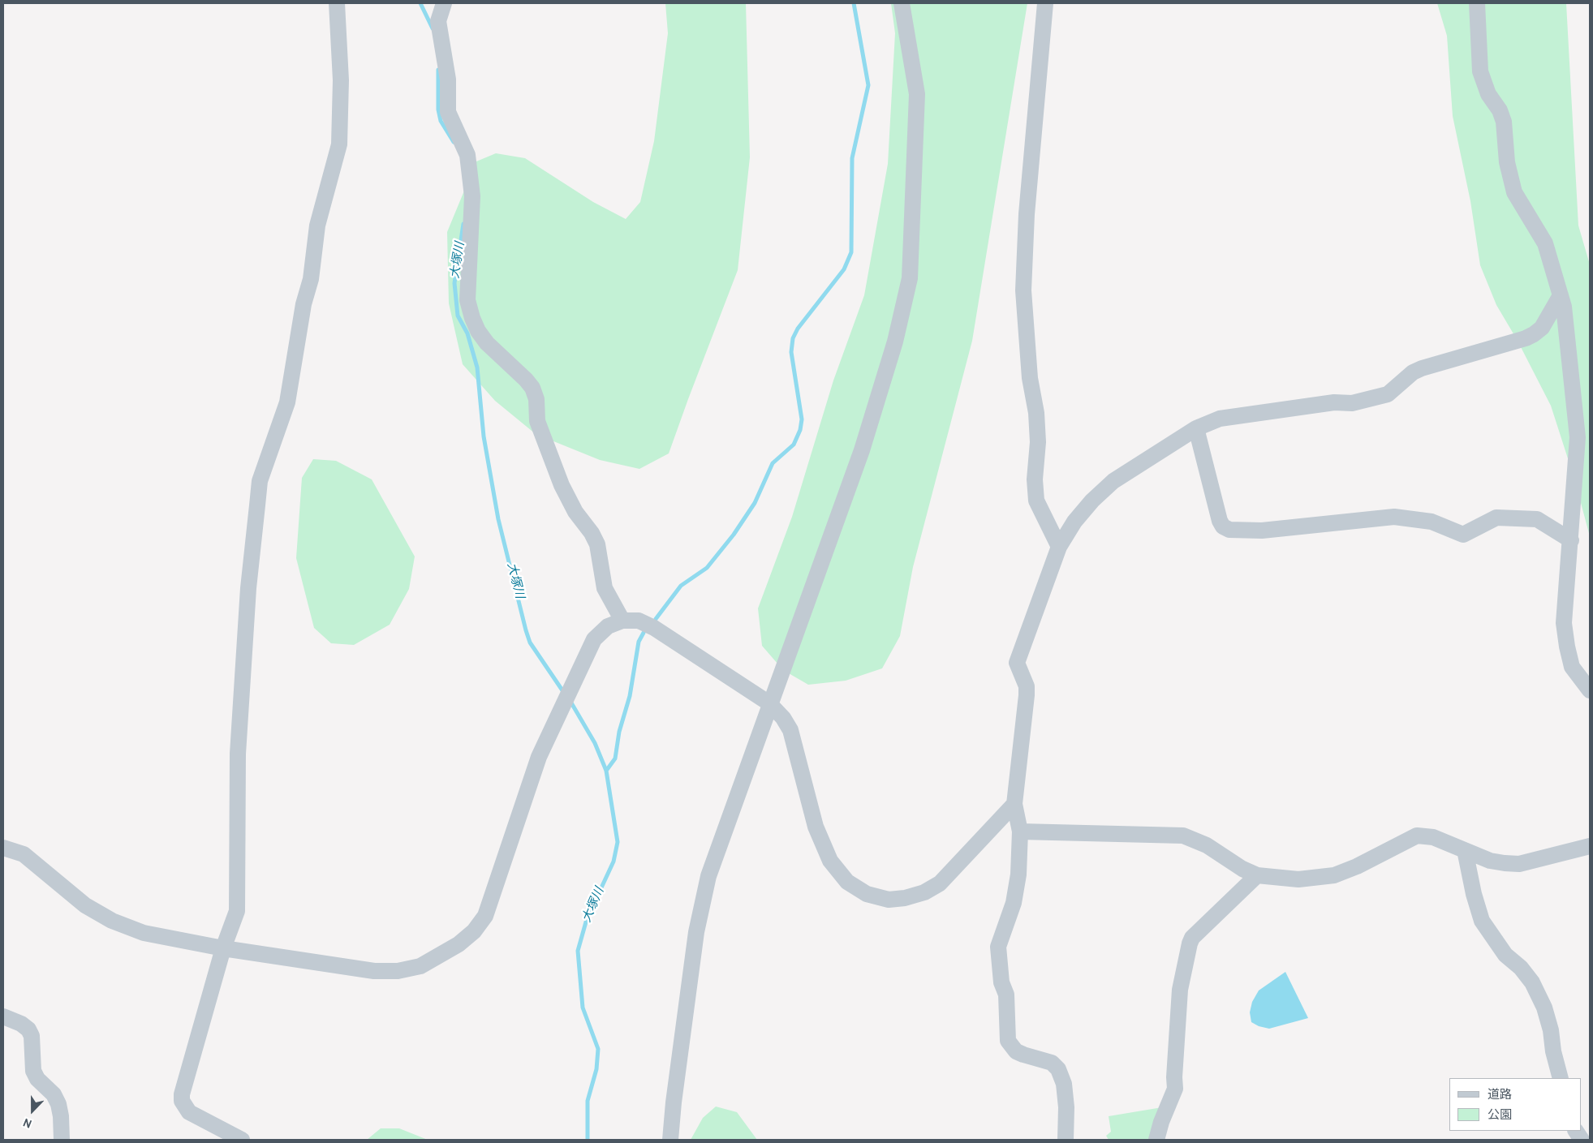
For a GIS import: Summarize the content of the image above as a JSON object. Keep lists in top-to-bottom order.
{
  "water": ["大塚川"],
  "legend": ["道路", "公園"],
  "north": "bottom"
}
